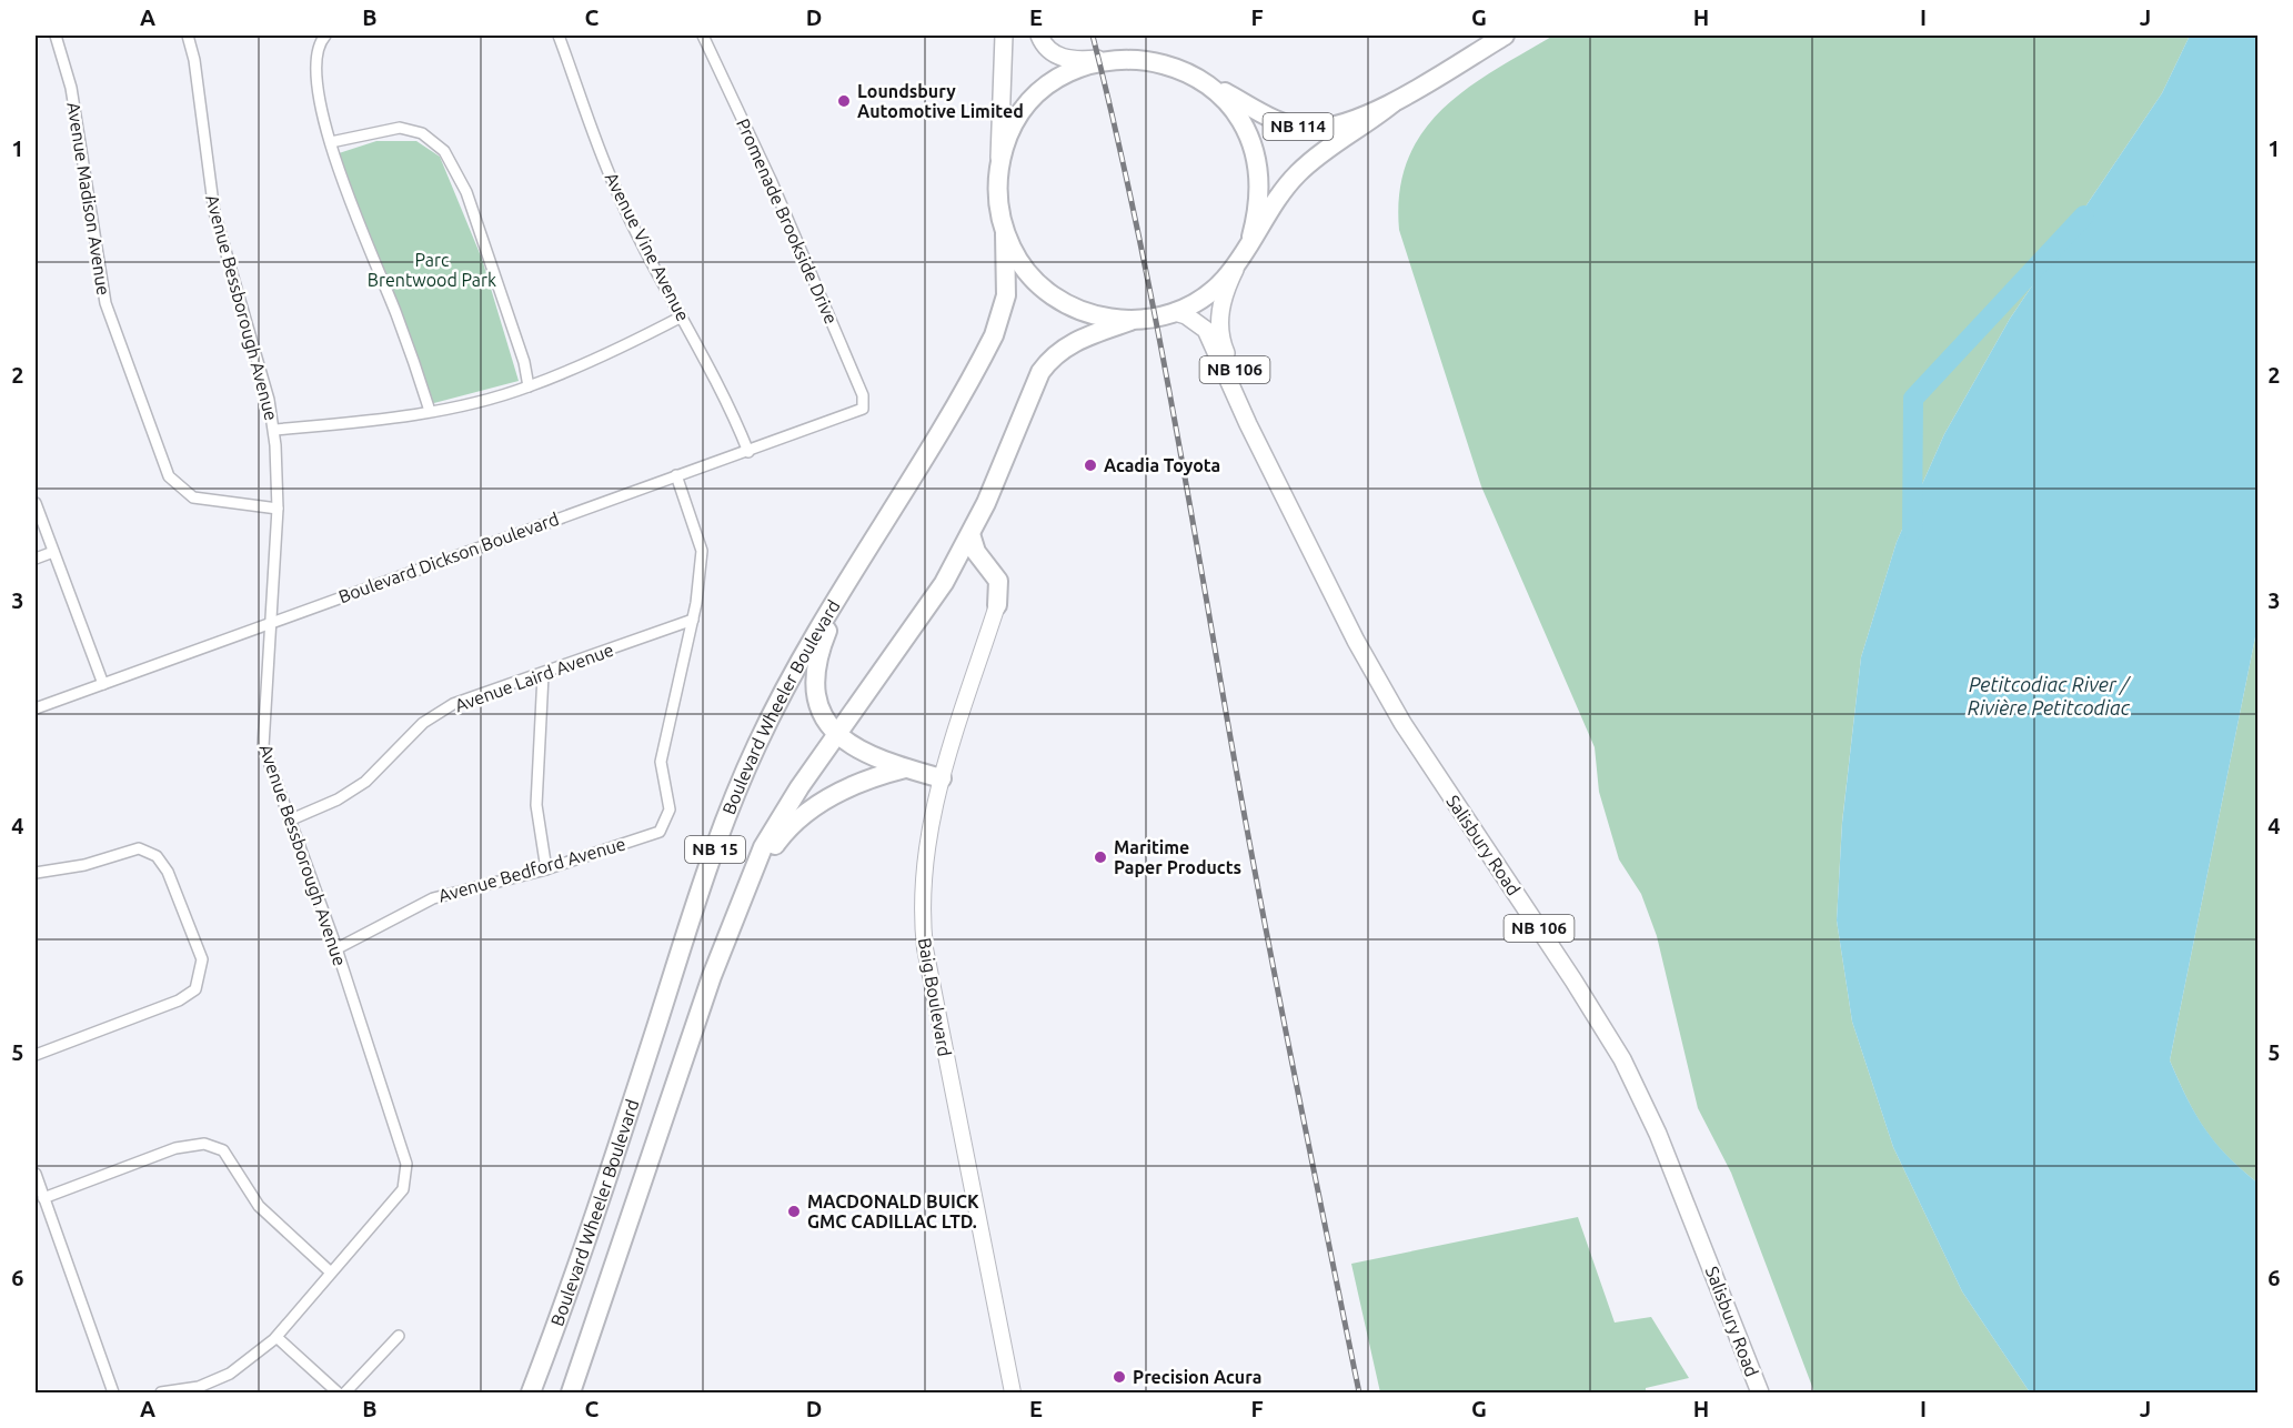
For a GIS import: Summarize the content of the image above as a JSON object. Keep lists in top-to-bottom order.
{
  "streets": {
    "highway": ["NB 114", "Boulevard Wheeler Boulevard", "NB 15"],
    "main road": ["NB 106", "Salisbury Road"],
    "street": [
      "Avenue Madison Avenue",
      "Promenade Brookside Drive",
      "Avenue Vine Avenue",
      "Avenue Bessborough Avenue",
      "Boulevard Dickson Boulevard",
      "Avenue Laird Avenue",
      "Avenue Bedford Avenue",
      "Baig Boulevard"
    ]
  },
  "crossings": [
    ["Avenue Madison Avenue", "Avenue Bessborough Avenue"],
    ["Promenade Brookside Drive", "Boulevard Dickson Boulevard"],
    ["Avenue Vine Avenue", "Boulevard Dickson Boulevard"],
    ["Avenue Bessborough Avenue", "Boulevard Dickson Boulevard"],
    ["Avenue Bessborough Avenue", "Avenue Laird Avenue"],
    ["Avenue Bessborough Avenue", "Avenue Bedford Avenue"],
    ["Avenue Laird Avenue", "Avenue Bedford Avenue"]
  ],
  "water": ["Petitcodiac River / Rivière Petitcodiac"],
  "parks": ["Parc Brentwood Park"],
  "places": [
    "Loundsbury Automotive Limited",
    "Acadia Toyota",
    "Maritime Paper Products",
    "MACDONALD BUICK GMC CADILLAC LTD.",
    "Precision Acura"
  ],
  "grid": {
    "columns": [
      "A",
      "B",
      "C",
      "D",
      "E",
      "F",
      "G",
      "H",
      "I",
      "J"
    ],
    "rows": [
      "1",
      "2",
      "3",
      "4",
      "5",
      "6"
    ]
  }
}
